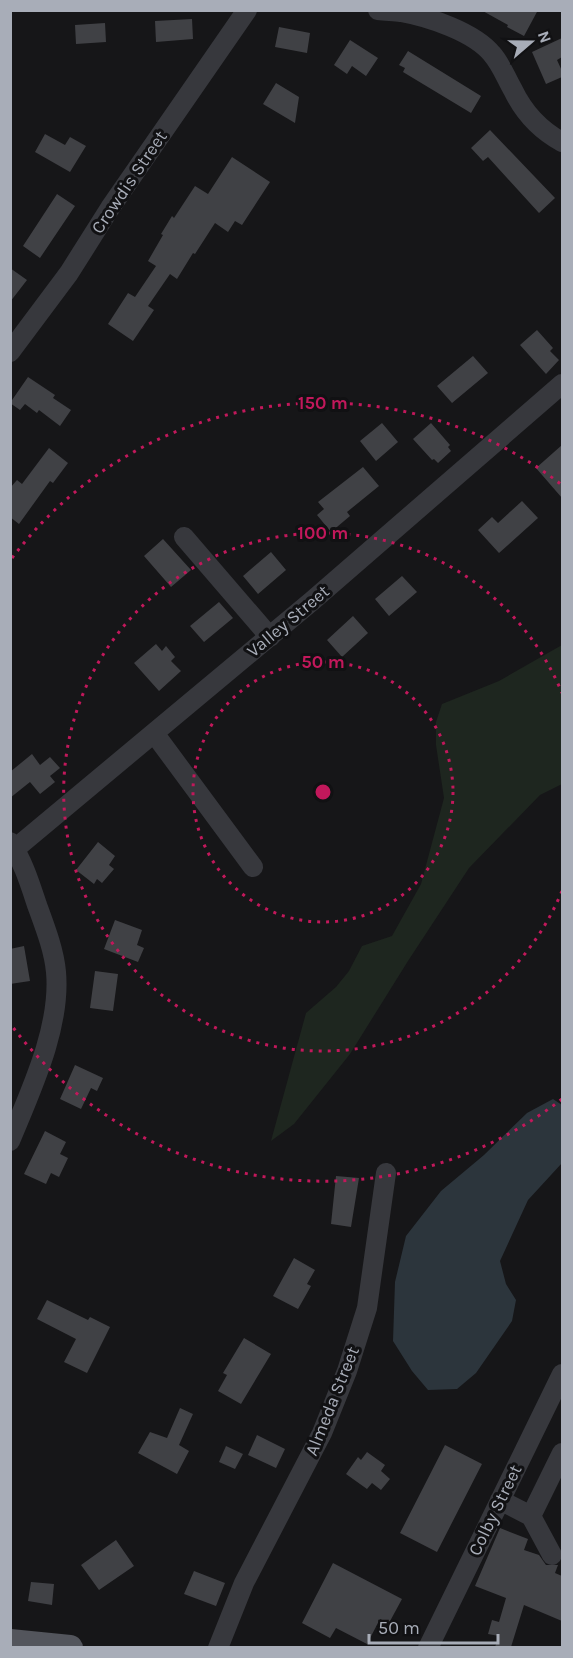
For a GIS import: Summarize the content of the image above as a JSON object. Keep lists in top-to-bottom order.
{
  "streets": {
    "street": [
      "Crowdis Street",
      "Valley Street",
      "Almeda Street",
      "Colby Street"
    ]
  },
  "scale_bar": "50 m",
  "north": "right",
  "rings": ["150 m", "100 m", "50 m"]
}
